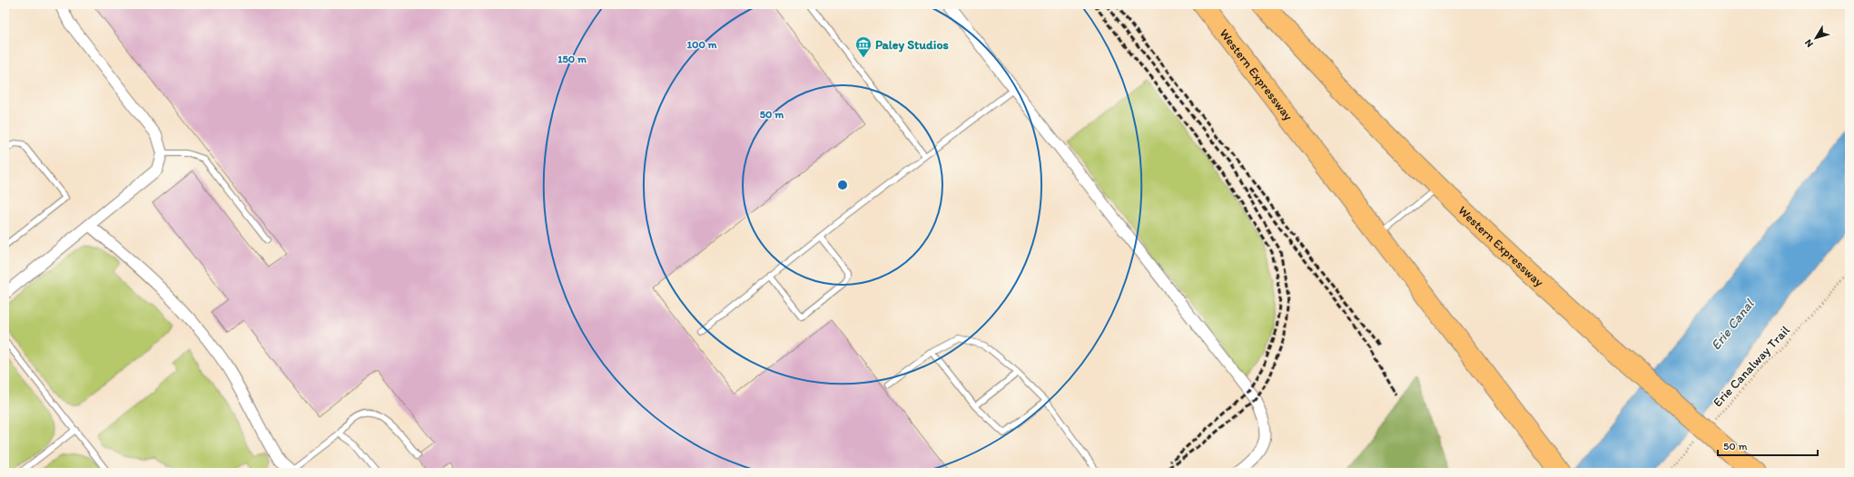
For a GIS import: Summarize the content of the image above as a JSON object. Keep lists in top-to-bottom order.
{
  "streets": {
    "highway": ["Western Expressway"],
    "path": ["Erie Canalway Trail"]
  },
  "water": ["Erie Canal"],
  "places": {
    "museum": ["Paley Studios"]
  },
  "scale_bar": "50 m",
  "north": "bottom left",
  "rings": ["100 m", "150 m", "50 m"]
}
